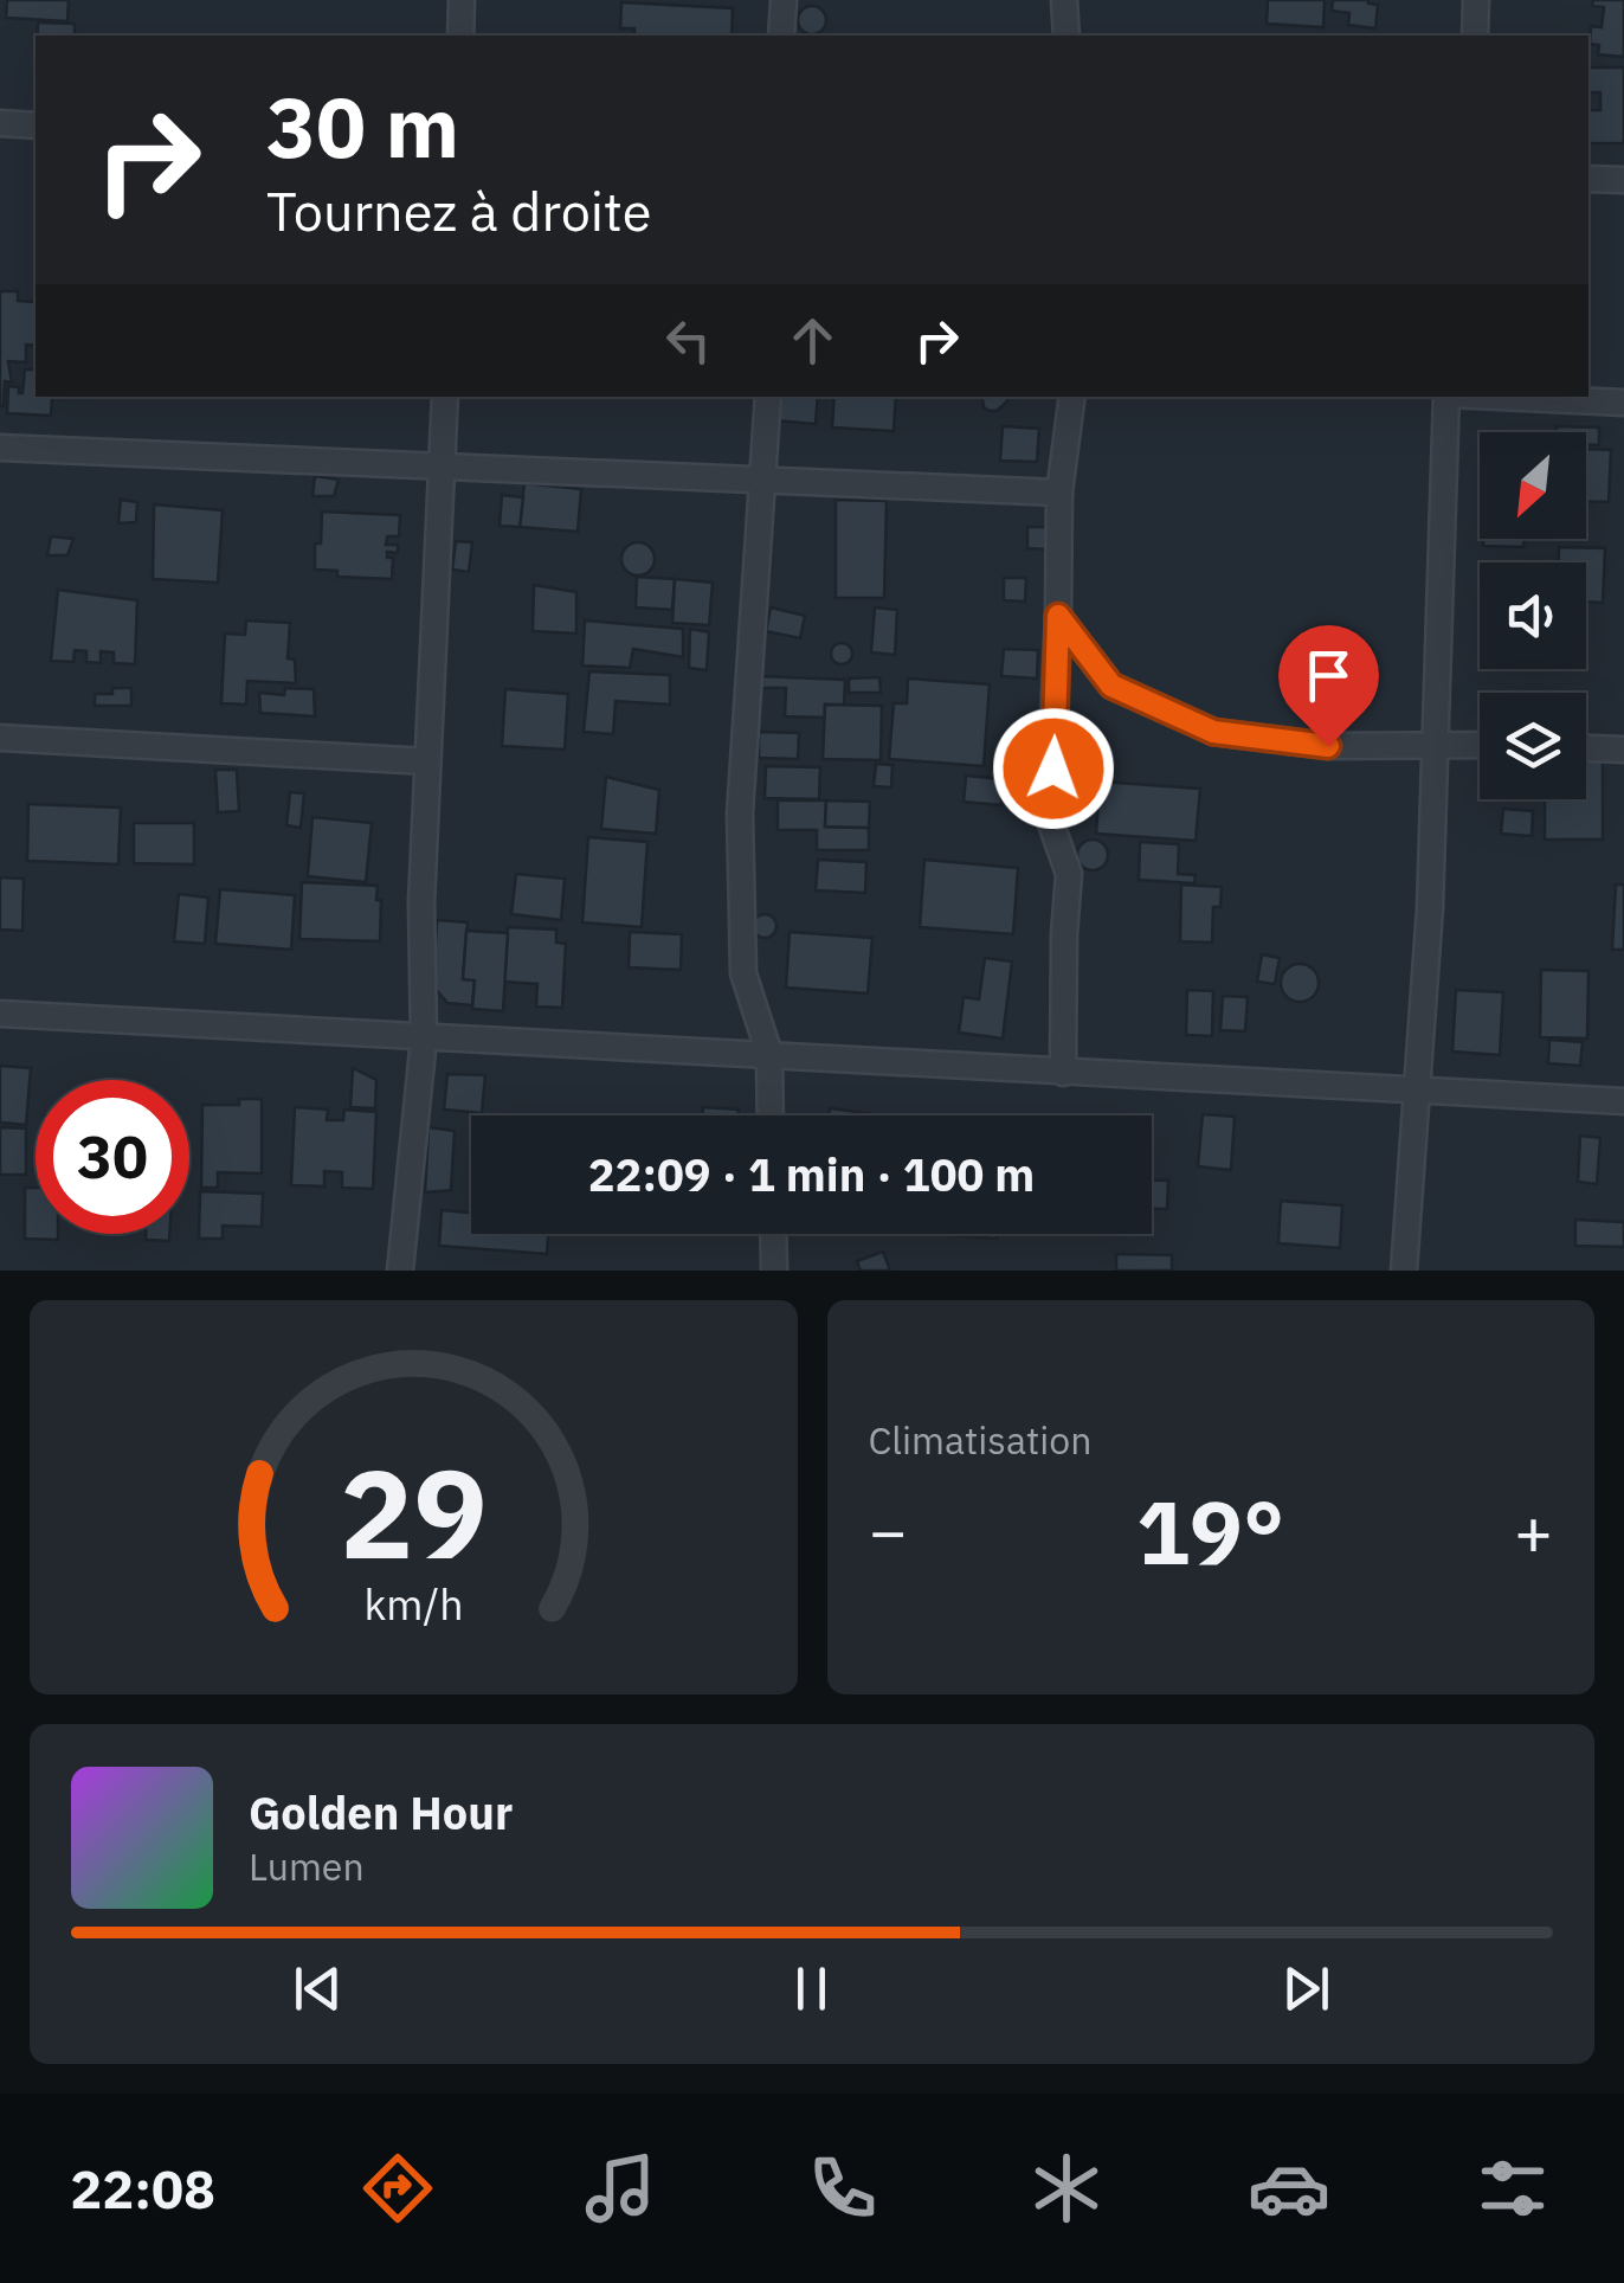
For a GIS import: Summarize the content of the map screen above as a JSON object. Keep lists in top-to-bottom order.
{
  "north": "bottom left",
  "page": {
    "turn": ["30 m", "Tournez à droite"],
    "limit": "30",
    "trip": "22:09 · 1 min · 100 m",
    "tile": "Climatisation",
    "heat": ["−", "19°", "+"],
    "song": ["Golden Hour", "Lumen"],
    "tabs": "22:08",
    "gauge": ["29", "km/h"]
  }
}
